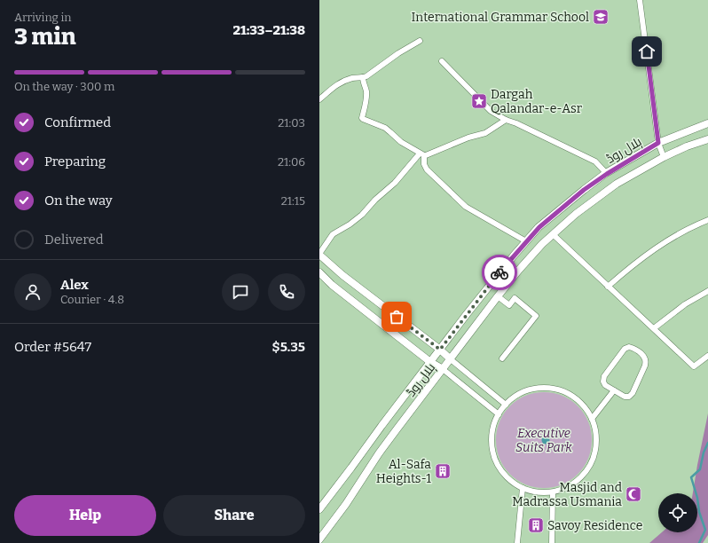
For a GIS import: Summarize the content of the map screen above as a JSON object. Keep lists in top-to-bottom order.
{
  "streets": {
    "street": ["ہلال روڈ"]
  },
  "parks": ["Executive Suits Park"],
  "places": {
    "school or university": ["International Grammar School"],
    "place": ["Dargah Qalandar-e-Asr"],
    "building": ["Al-Safa Heights-1", "Savoy Residence"],
    "mosque": ["Masjid and Madrassa Usmania"]
  },
  "page": {
    "heading": ["3 min", "Arriving in", "21:33–21:38"],
    "panel": [
      "Alex",
      "Courier · 4.8",
      "Order #5647",
      "$5.35"
    ],
    "bar": "On the way · 300 m",
    "list": [
      ["Confirmed", "21:03"],
      ["Preparing", "21:06"],
      ["On the way", "21:15"],
      "Delivered"
    ],
    "buttons": ["Help", "Share"]
  }
}
